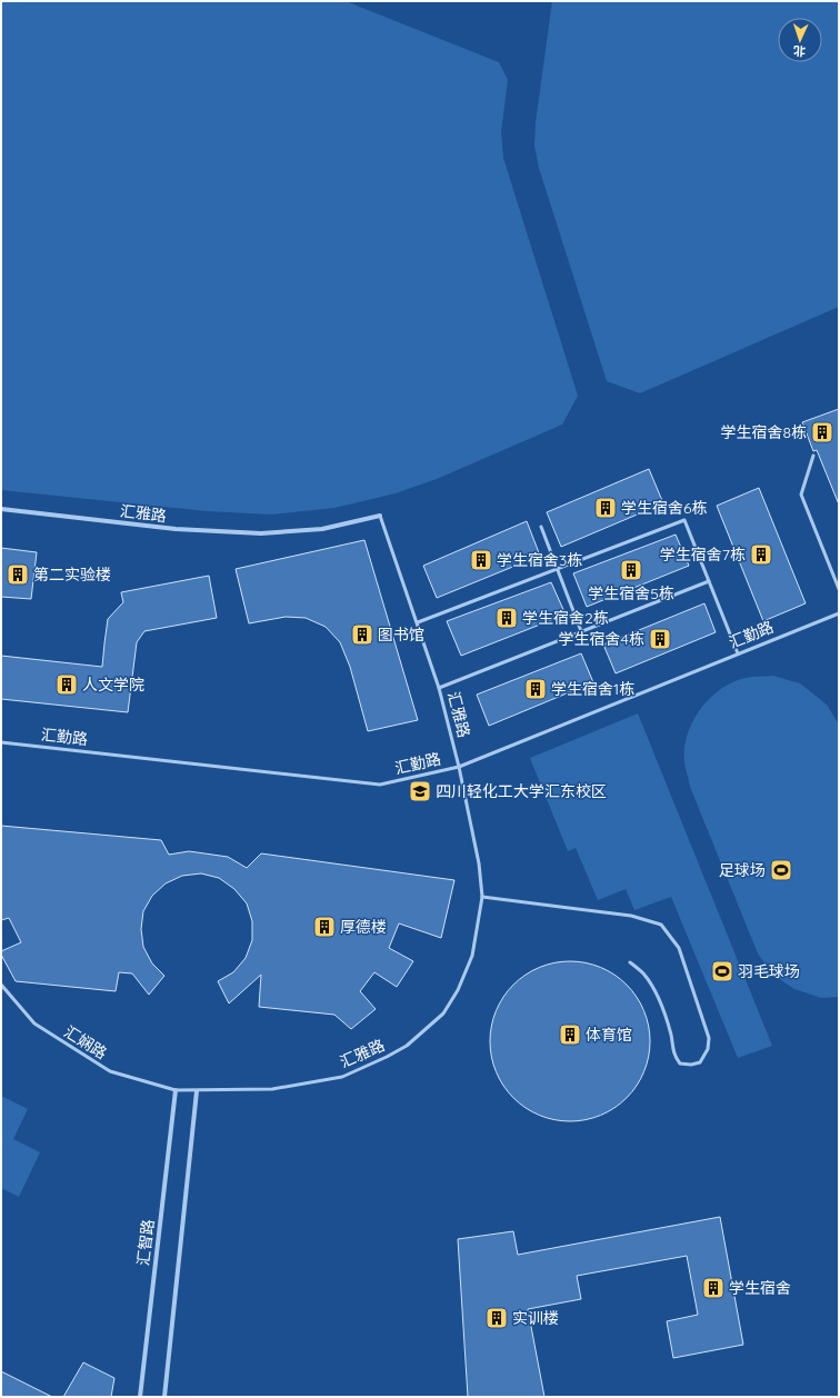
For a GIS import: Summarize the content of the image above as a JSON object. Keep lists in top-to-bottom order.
{
  "streets": {
    "street": ["汇雅路", "汇智路"],
    "lane": ["汇勤路", "汇娴路"]
  },
  "crossings": [
    ["汇雅路", "汇勤路"],
    ["汇雅路", "汇娴路"],
    ["汇雅路", "汇智路"],
    ["汇娴路", "汇智路"]
  ],
  "places": {
    "building": [
      "学生宿舍8栋",
      "学生宿舍6栋",
      "学生宿舍7栋",
      "学生宿舍3栋",
      "学生宿舍5栋",
      "第二实验楼",
      "学生宿舍2栋",
      "图书馆",
      "学生宿舍4栋",
      "人文学院",
      "学生宿舍1栋",
      "厚德楼",
      "体育馆",
      "学生宿舍",
      "实训楼"
    ],
    "school or university": ["四川轻化工大学汇东校区"],
    "sports": ["足球场", "羽毛球场"]
  },
  "north": "bottom"
}
